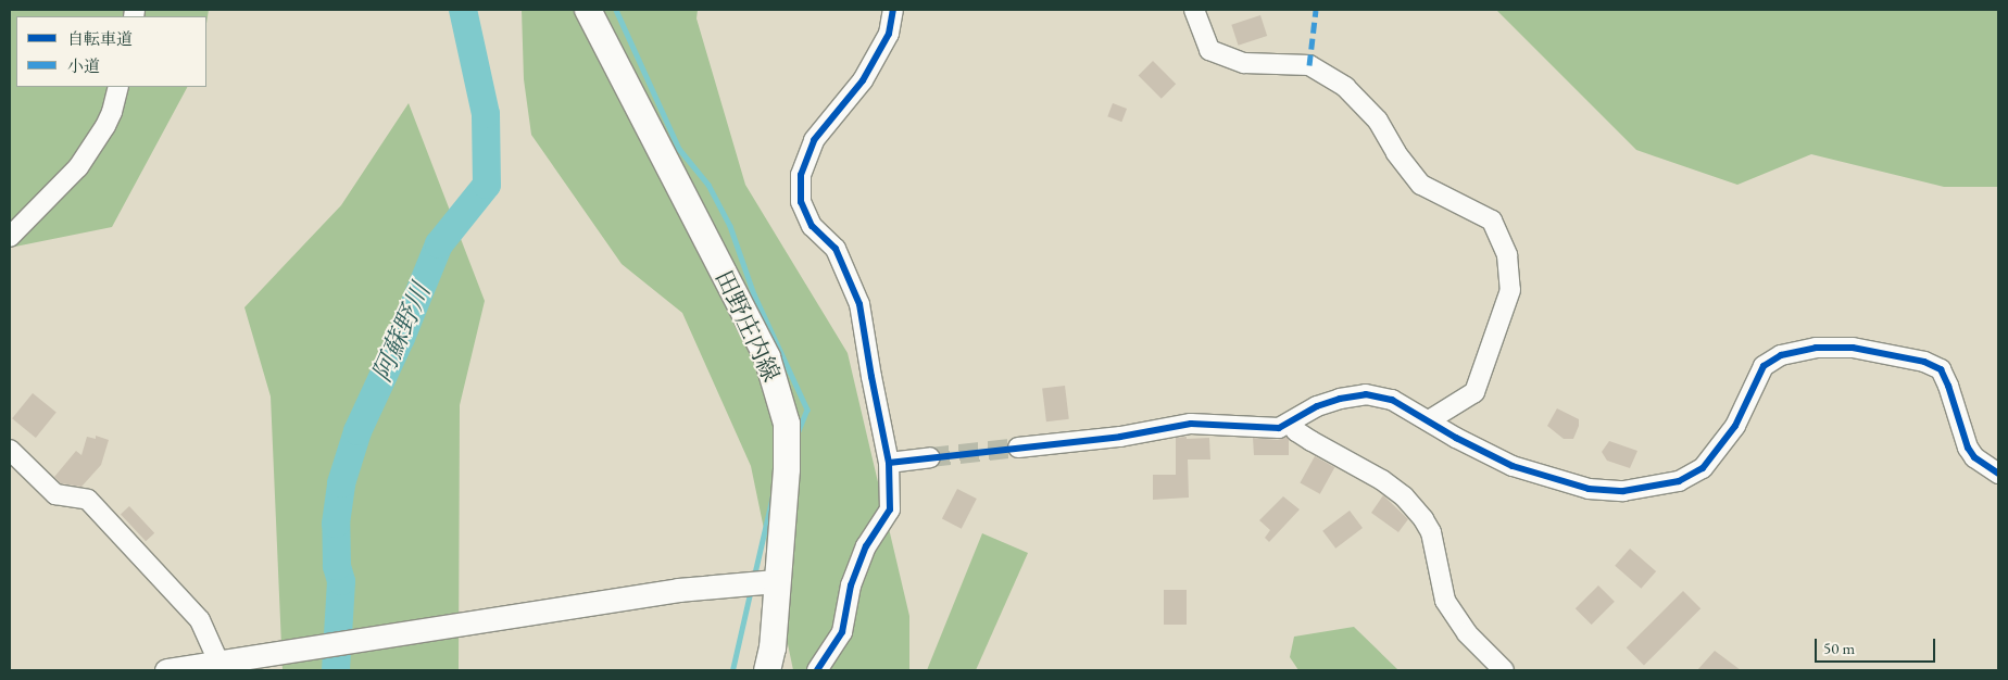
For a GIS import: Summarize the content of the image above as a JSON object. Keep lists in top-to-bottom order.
{
  "streets": {
    "main road": ["田野庄内線"]
  },
  "water": ["阿蘇野川"],
  "legend": ["自転車道", "小道"],
  "scale_bar": "50 m"
}
